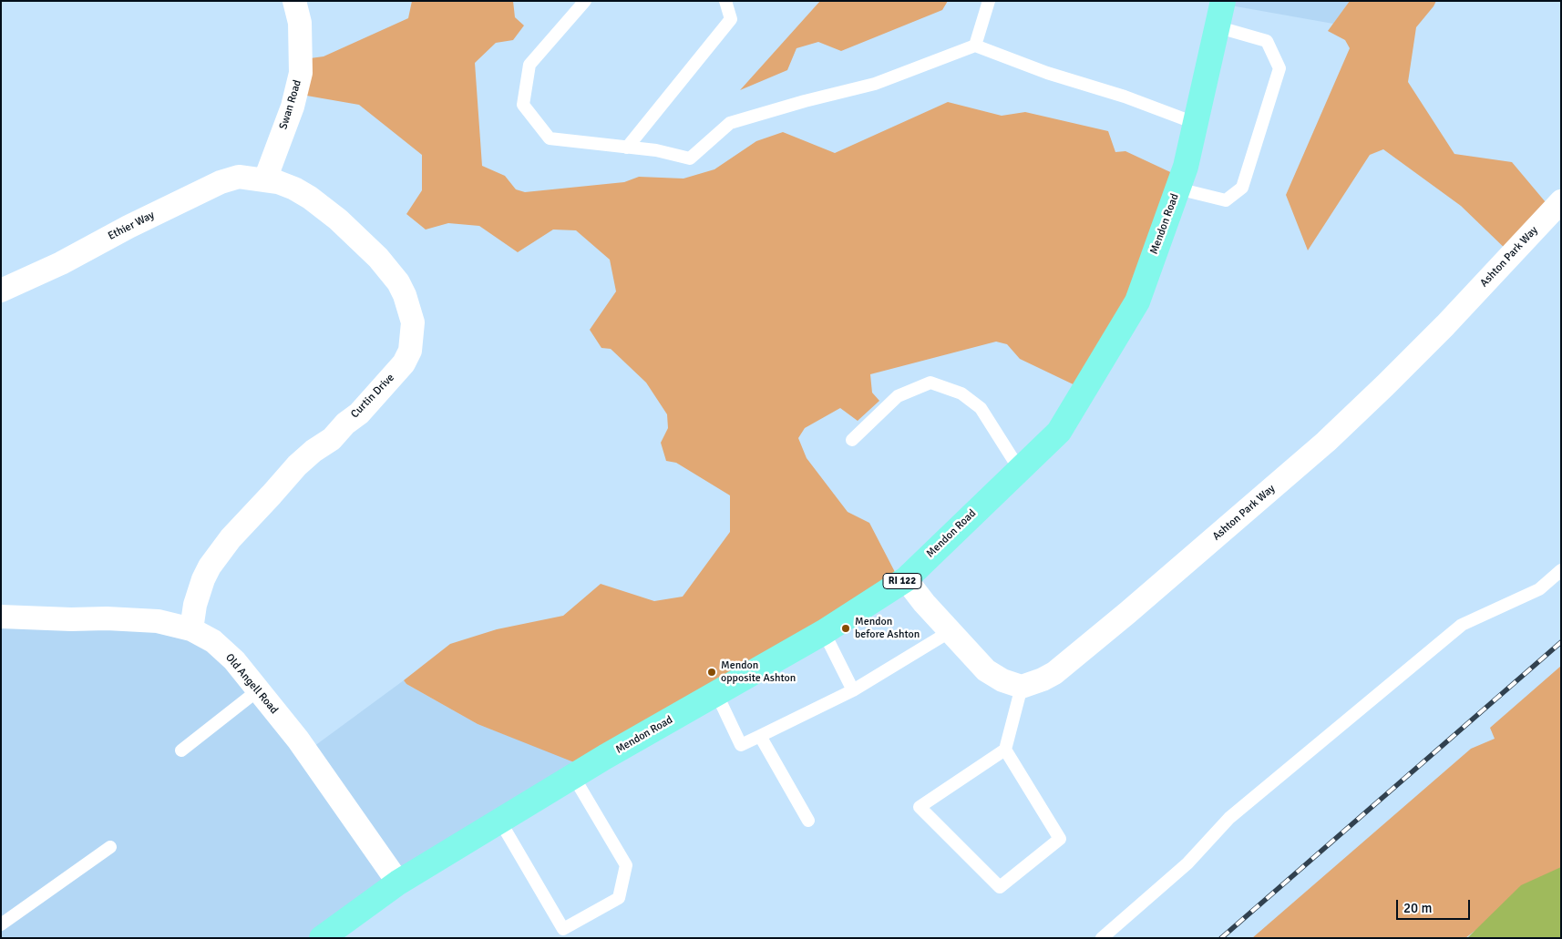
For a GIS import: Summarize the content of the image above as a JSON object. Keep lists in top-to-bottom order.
{
  "streets": {
    "main road": ["Mendon Road", "RI 122"],
    "street": [
      "Swan Road",
      "Ethier Way",
      "Ashton Park Way",
      "Curtin Drive",
      "Old Angell Road"
    ]
  },
  "crossings": [
    ["Swan Road", "Ethier Way"],
    ["Swan Road", "Curtin Drive"],
    ["Mendon Road", "Old Angell Road"],
    ["Ethier Way", "Curtin Drive"],
    ["Curtin Drive", "Old Angell Road"]
  ],
  "places": ["Mendon before Ashton", "Mendon opposite Ashton"],
  "scale_bar": "20 m"
}
